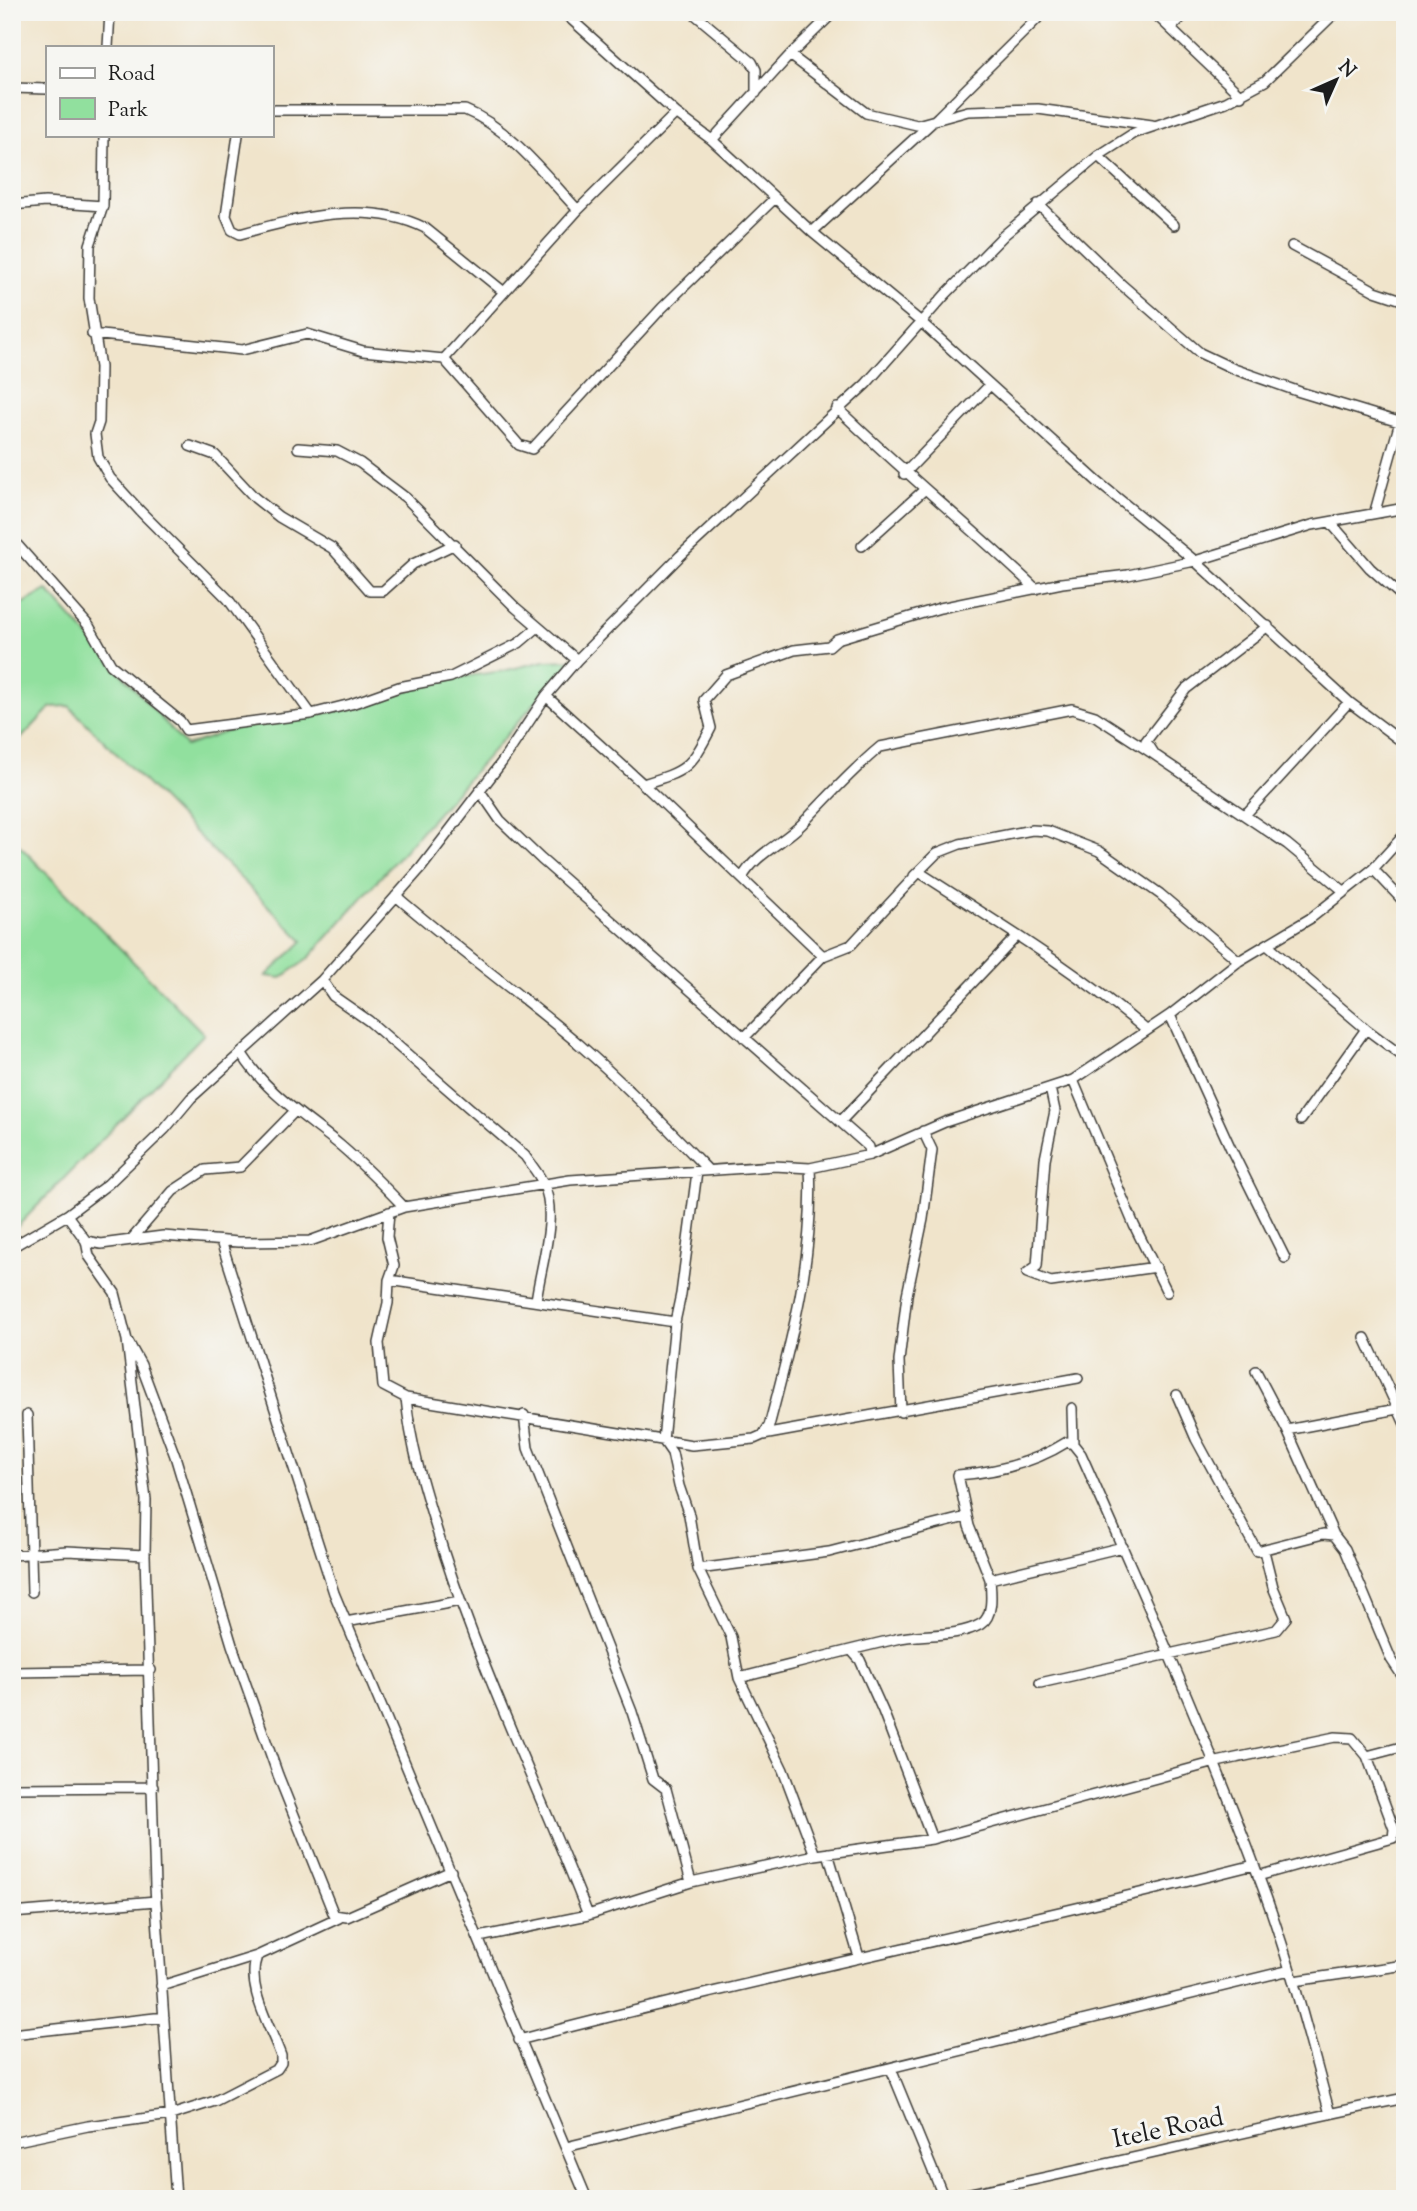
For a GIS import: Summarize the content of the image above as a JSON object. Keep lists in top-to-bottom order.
{
  "streets": {
    "street": ["Itele Road"]
  },
  "legend": ["Road", "Park"],
  "north": "top right"
}
